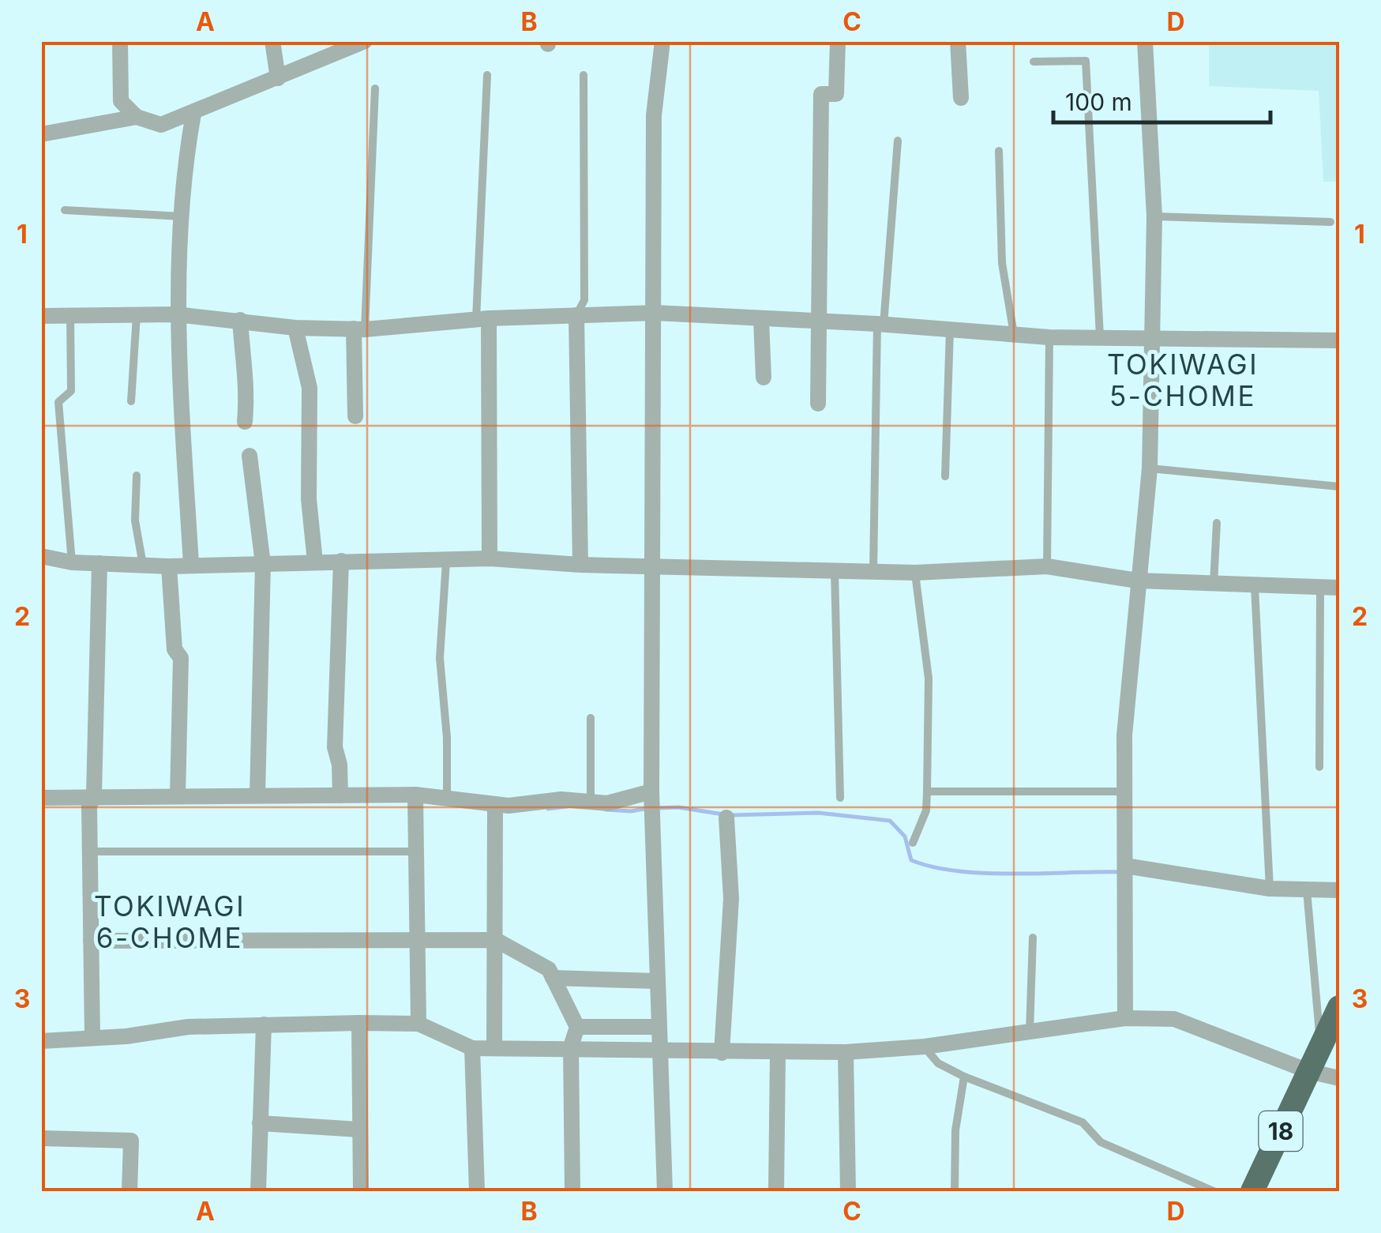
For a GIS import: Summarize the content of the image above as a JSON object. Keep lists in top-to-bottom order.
{
  "streets": {
    "highway": ["18"]
  },
  "districts": ["TOKIWAGI 5-CHOME", "TOKIWAGI 6-CHOME"],
  "scale_bar": "100 m",
  "grid": {
    "columns": [
      "A",
      "B",
      "C",
      "D"
    ],
    "rows": ["1", "2", "3"]
  }
}
